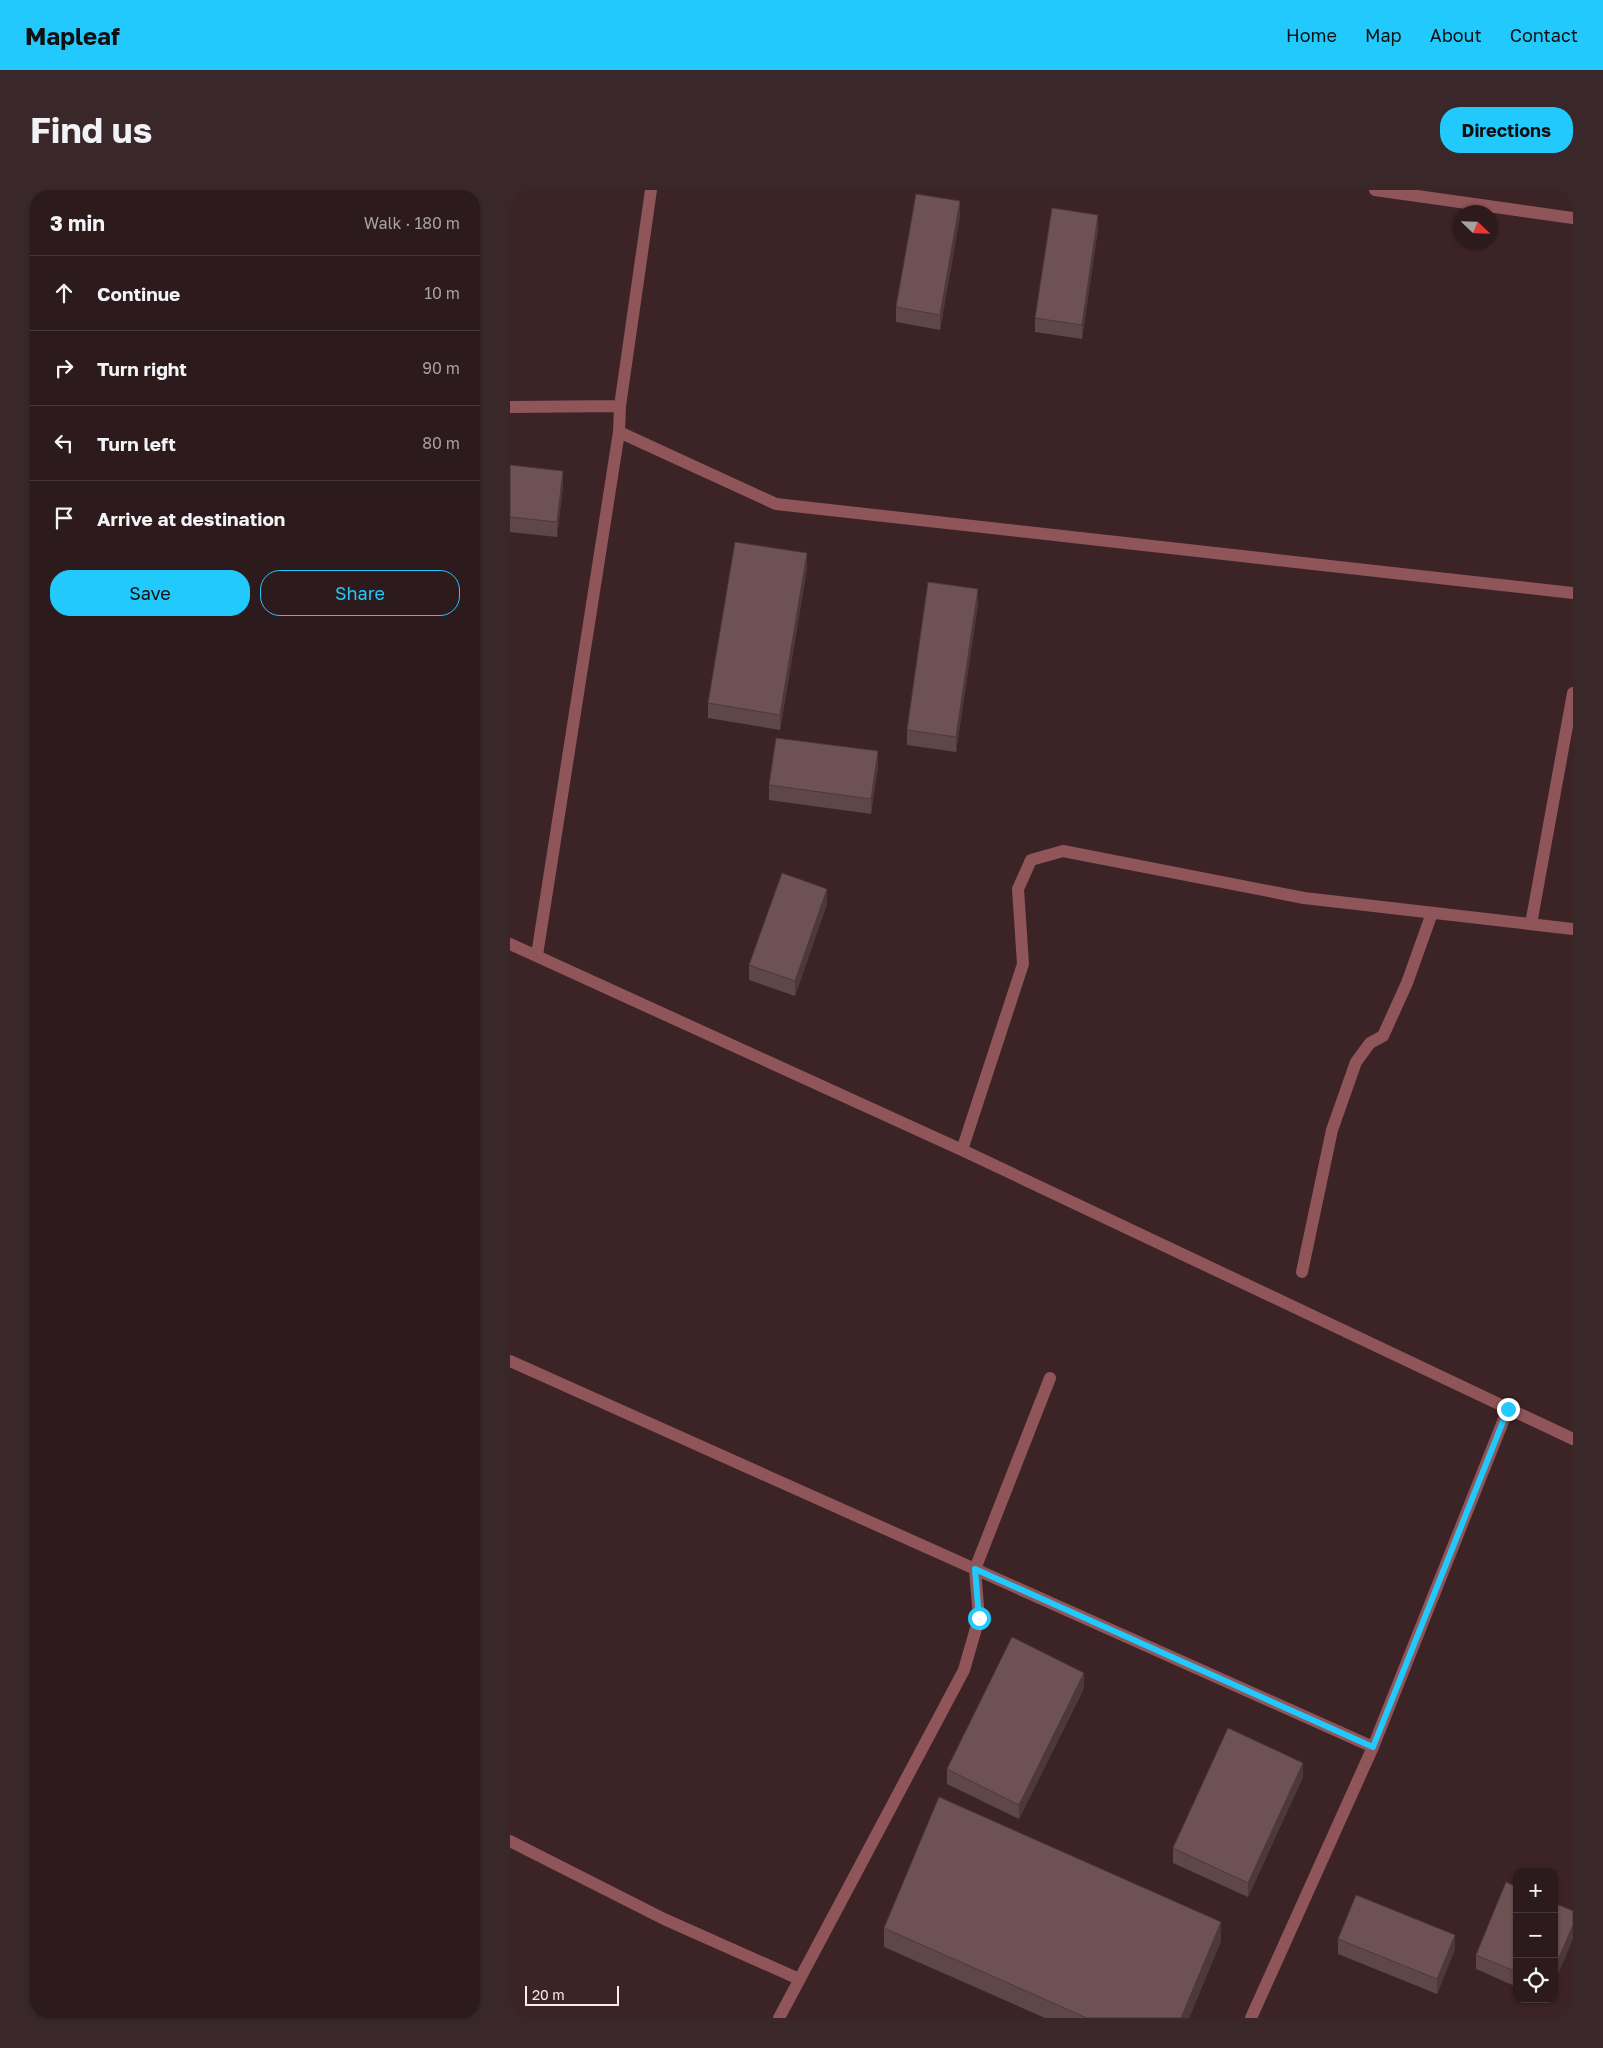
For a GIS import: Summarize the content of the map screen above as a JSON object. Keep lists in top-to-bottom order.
{
  "scale_bar": "20 m",
  "north": "bottom right",
  "page": {
    "header": "Mapleaf",
    "nav": [
      "Home",
      "Map",
      "About",
      "Contact"
    ],
    "buttons": [
      "Directions",
      ["Save", "Share"]
    ],
    "title": "Find us",
    "heading": ["3 min", "Walk · 180 m"],
    "list": [
      ["Continue", "10 m"],
      ["Turn right", "90 m"],
      ["Turn left", "80 m"],
      "Arrive at destination"
    ],
    "map_buttons": ["+", "−"],
    "scale": "20 m"
  }
}
